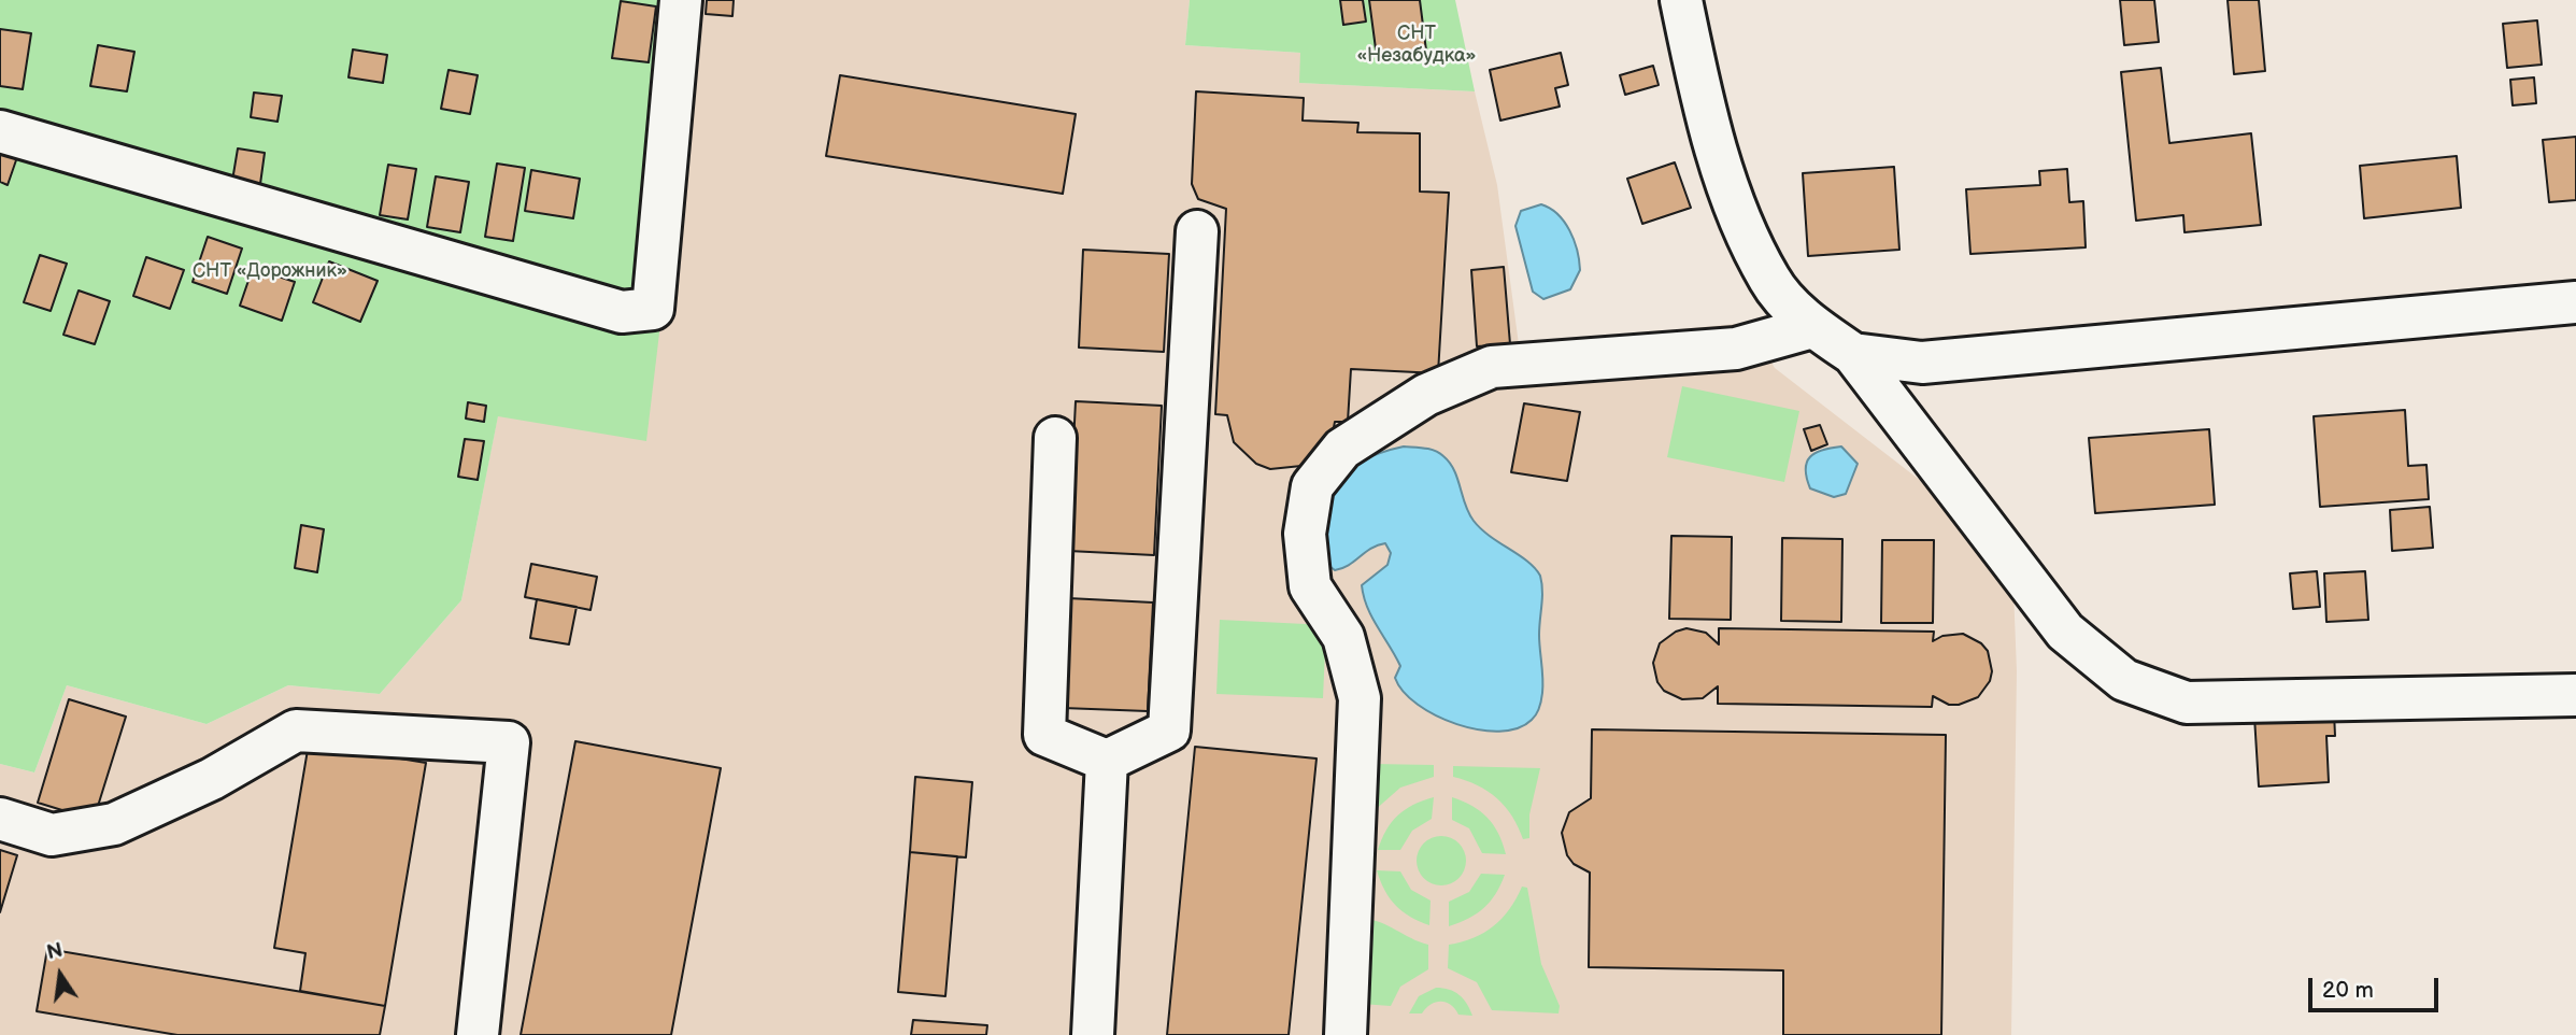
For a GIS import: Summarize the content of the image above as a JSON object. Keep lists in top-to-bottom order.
{
  "parks": ["СНТ «Незабудка»", "СНТ «Дорожник»"],
  "scale_bar": "20 m",
  "north": "top"
}
